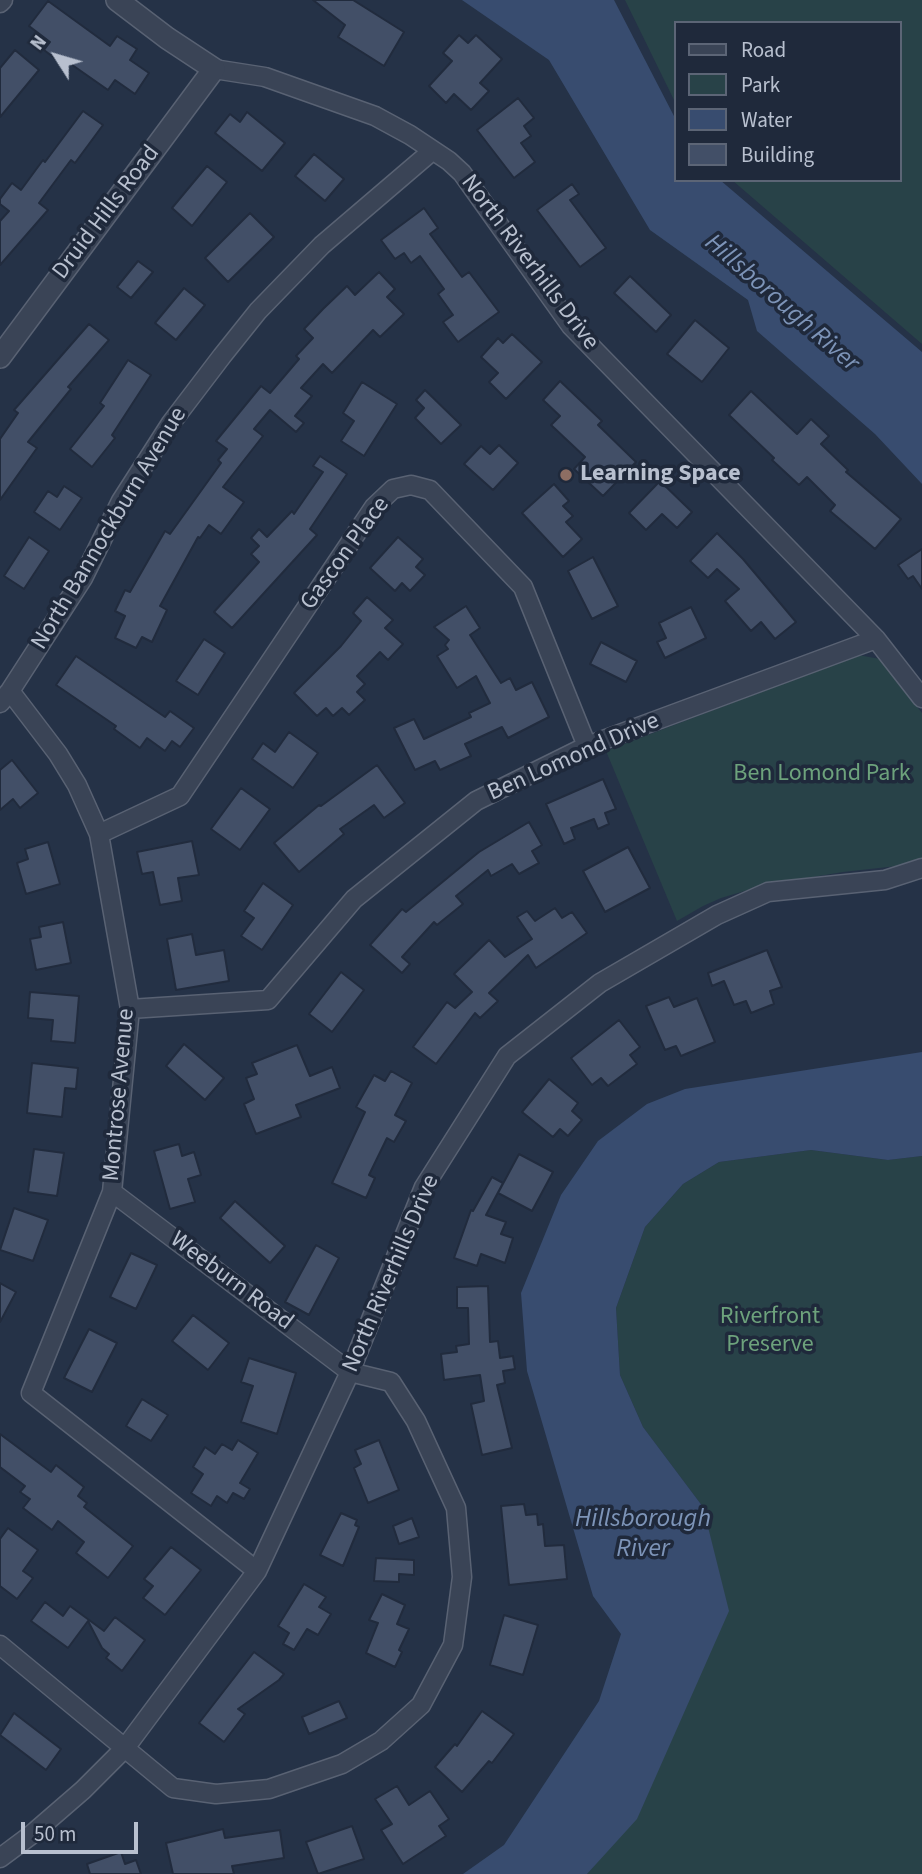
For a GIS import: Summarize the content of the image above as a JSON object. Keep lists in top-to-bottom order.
{
  "streets": {
    "street": [
      "Druid Hills Road",
      "North Riverhills Drive",
      "North Bannockburn Avenue",
      "Gascon Place",
      "Ben Lomond Drive",
      "Montrose Avenue",
      "Weeburn Road"
    ]
  },
  "crossings": [
    ["Druid Hills Road", "North Riverhills Drive"],
    ["North Riverhills Drive", "North Bannockburn Avenue"],
    ["North Riverhills Drive", "Ben Lomond Drive"],
    ["North Riverhills Drive", "Montrose Avenue"],
    ["North Riverhills Drive", "Weeburn Road"],
    ["North Bannockburn Avenue", "Montrose Avenue"],
    ["Gascon Place", "Ben Lomond Drive"],
    ["Gascon Place", "Montrose Avenue"],
    ["Ben Lomond Drive", "Montrose Avenue"],
    ["Montrose Avenue", "Weeburn Road"]
  ],
  "water": ["Hillsborough River"],
  "parks": ["Ben Lomond Park", "Riverfront Preserve"],
  "places": ["Learning Space"],
  "legend": [
    "Road",
    "Park",
    "Water",
    "Building"
  ],
  "scale_bar": "50 m",
  "north": "top left"
}
